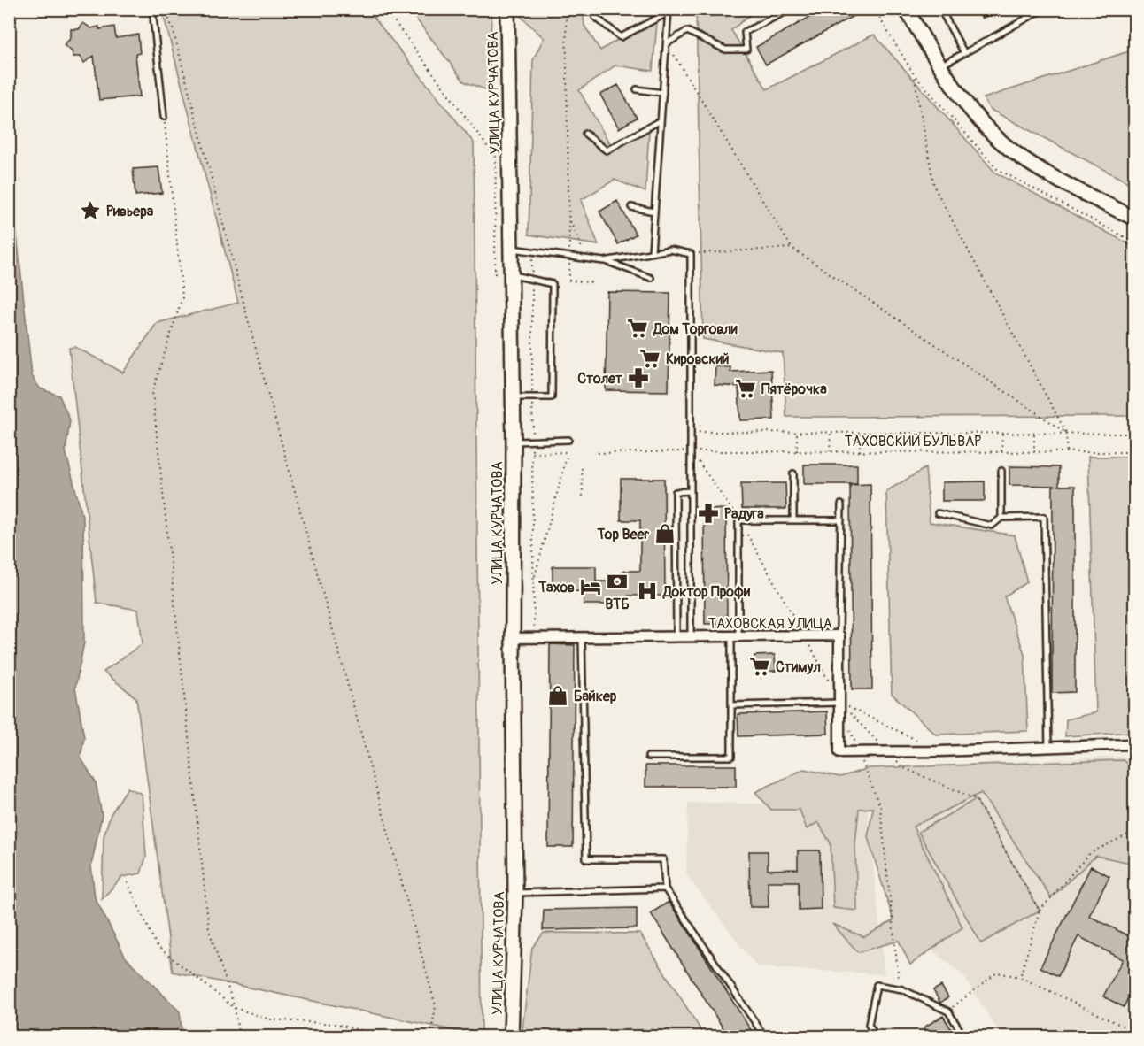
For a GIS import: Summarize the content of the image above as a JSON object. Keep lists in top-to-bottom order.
{
  "streets": {
    "main road": ["УЛИЦА КУРЧАТОВА"],
    "street": ["ТАХОВСКАЯ УЛИЦА"],
    "path": ["ТАХОВСКИЙ БУЛЬВАР"]
  },
  "crossings": [
    ["УЛИЦА КУРЧАТОВА", "ТАХОВСКАЯ УЛИЦА"]
  ],
  "places": {
    "place": ["Ривьера"],
    "supermarket": [
      "Дом Торговли",
      "Кировский",
      "Пятёрочка",
      "Стимул"
    ],
    "pharmacy": ["Столет", "Радуга"],
    "shop": ["Top Beer", "Байкер"],
    "bank": ["ВТБ"],
    "hotel": ["Тахов"],
    "hospital": ["Доктор Профи"]
  }
}
